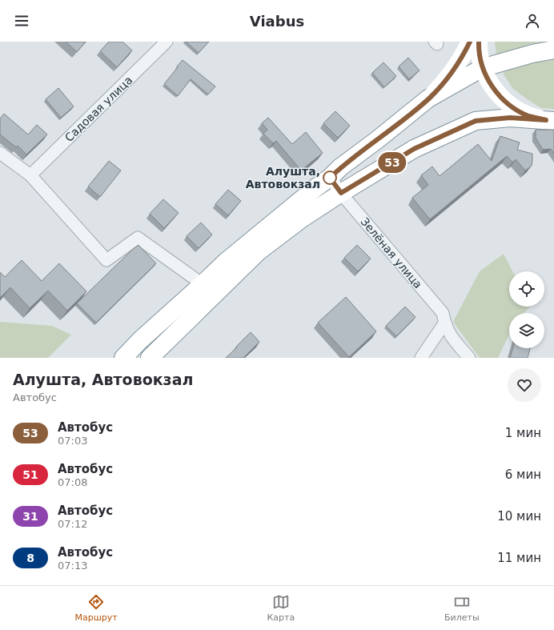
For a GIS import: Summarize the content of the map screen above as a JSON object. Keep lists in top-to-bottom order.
{
  "streets": {
    "street": ["Садовая улица", "Зелёная улица"]
  },
  "places": ["Алушта, Автовокзал"],
  "lines": ["bus line 53"],
  "page": {
    "header": "Viabus",
    "on_map": "53",
    "heading": ["Алушта, Автовокзал", "Автобус"],
    "list": [
      {
        "mark": "53",
        "name": "Автобус",
        "note": "07:03",
        "value": "1 мин"
      },
      {
        "mark": "51",
        "name": "Автобус",
        "note": "07:08",
        "value": "6 мин"
      },
      {
        "mark": "31",
        "name": "Автобус",
        "note": "07:12",
        "value": "10 мин"
      },
      {
        "mark": "8",
        "name": "Автобус",
        "note": "07:13",
        "value": "11 мин"
      }
    ],
    "tabs": ["Маршрут", "Карта", "Билеты"]
  }
}
